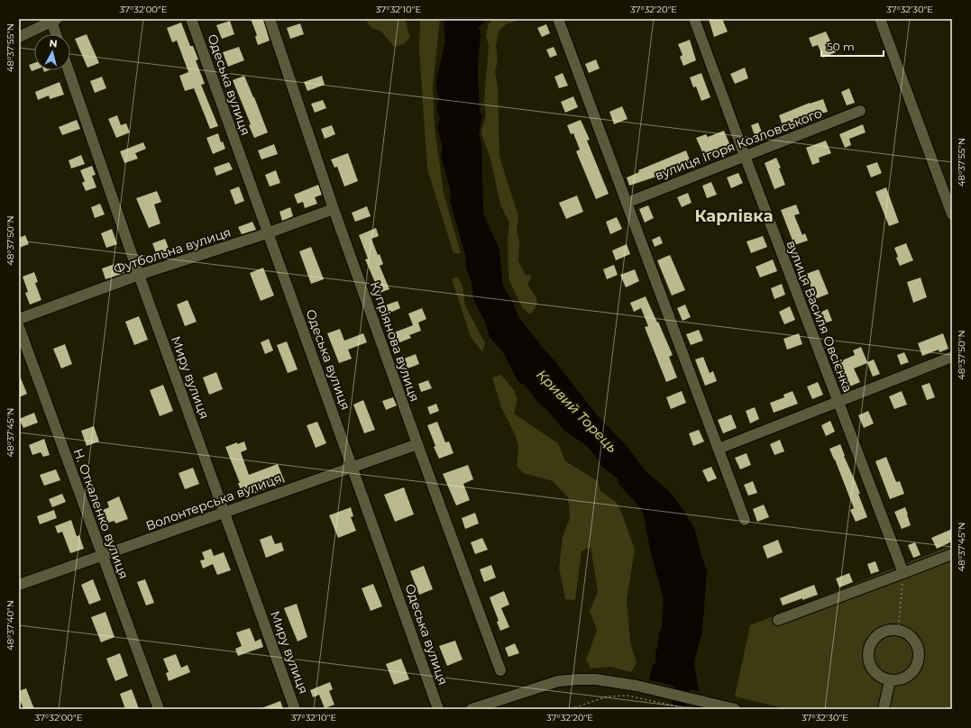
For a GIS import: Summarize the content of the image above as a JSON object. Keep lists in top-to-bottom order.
{
  "streets": {
    "street": [
      "Одеська вулиця",
      "вулиця Ігоря Козловського",
      "Футбольна вулиця",
      "вулиця Василя Овсієнка",
      "Купріянова вулиця",
      "Миру вулиця",
      "Волонтерська вулиця",
      "Н. Откаленко вулиця"
    ]
  },
  "crossings": [
    ["Одеська вулиця", "Футбольна вулиця"],
    ["Одеська вулиця", "Волонтерська вулиця"],
    ["вулиця Ігоря Козловського", "вулиця Василя Овсієнка"],
    ["Футбольна вулиця", "Купріянова вулиця"],
    ["Футбольна вулиця", "Миру вулиця"],
    ["Купріянова вулиця", "Волонтерська вулиця"],
    ["Миру вулиця", "Волонтерська вулиця"],
    ["Волонтерська вулиця", "Н. Откаленко вулиця"]
  ],
  "districts": ["Карлівка"],
  "water": ["Кривий Торець"],
  "scale_bar": "50 m",
  "north": "top",
  "coordinates": [
    "37°32'00\"E",
    "37°32'10\"E",
    "37°32'20\"E",
    "37°32'30\"E",
    "48°37'55\"N",
    "48°37'50\"N",
    "48°37'45\"N",
    "48°37'40\"N"
  ]
}
